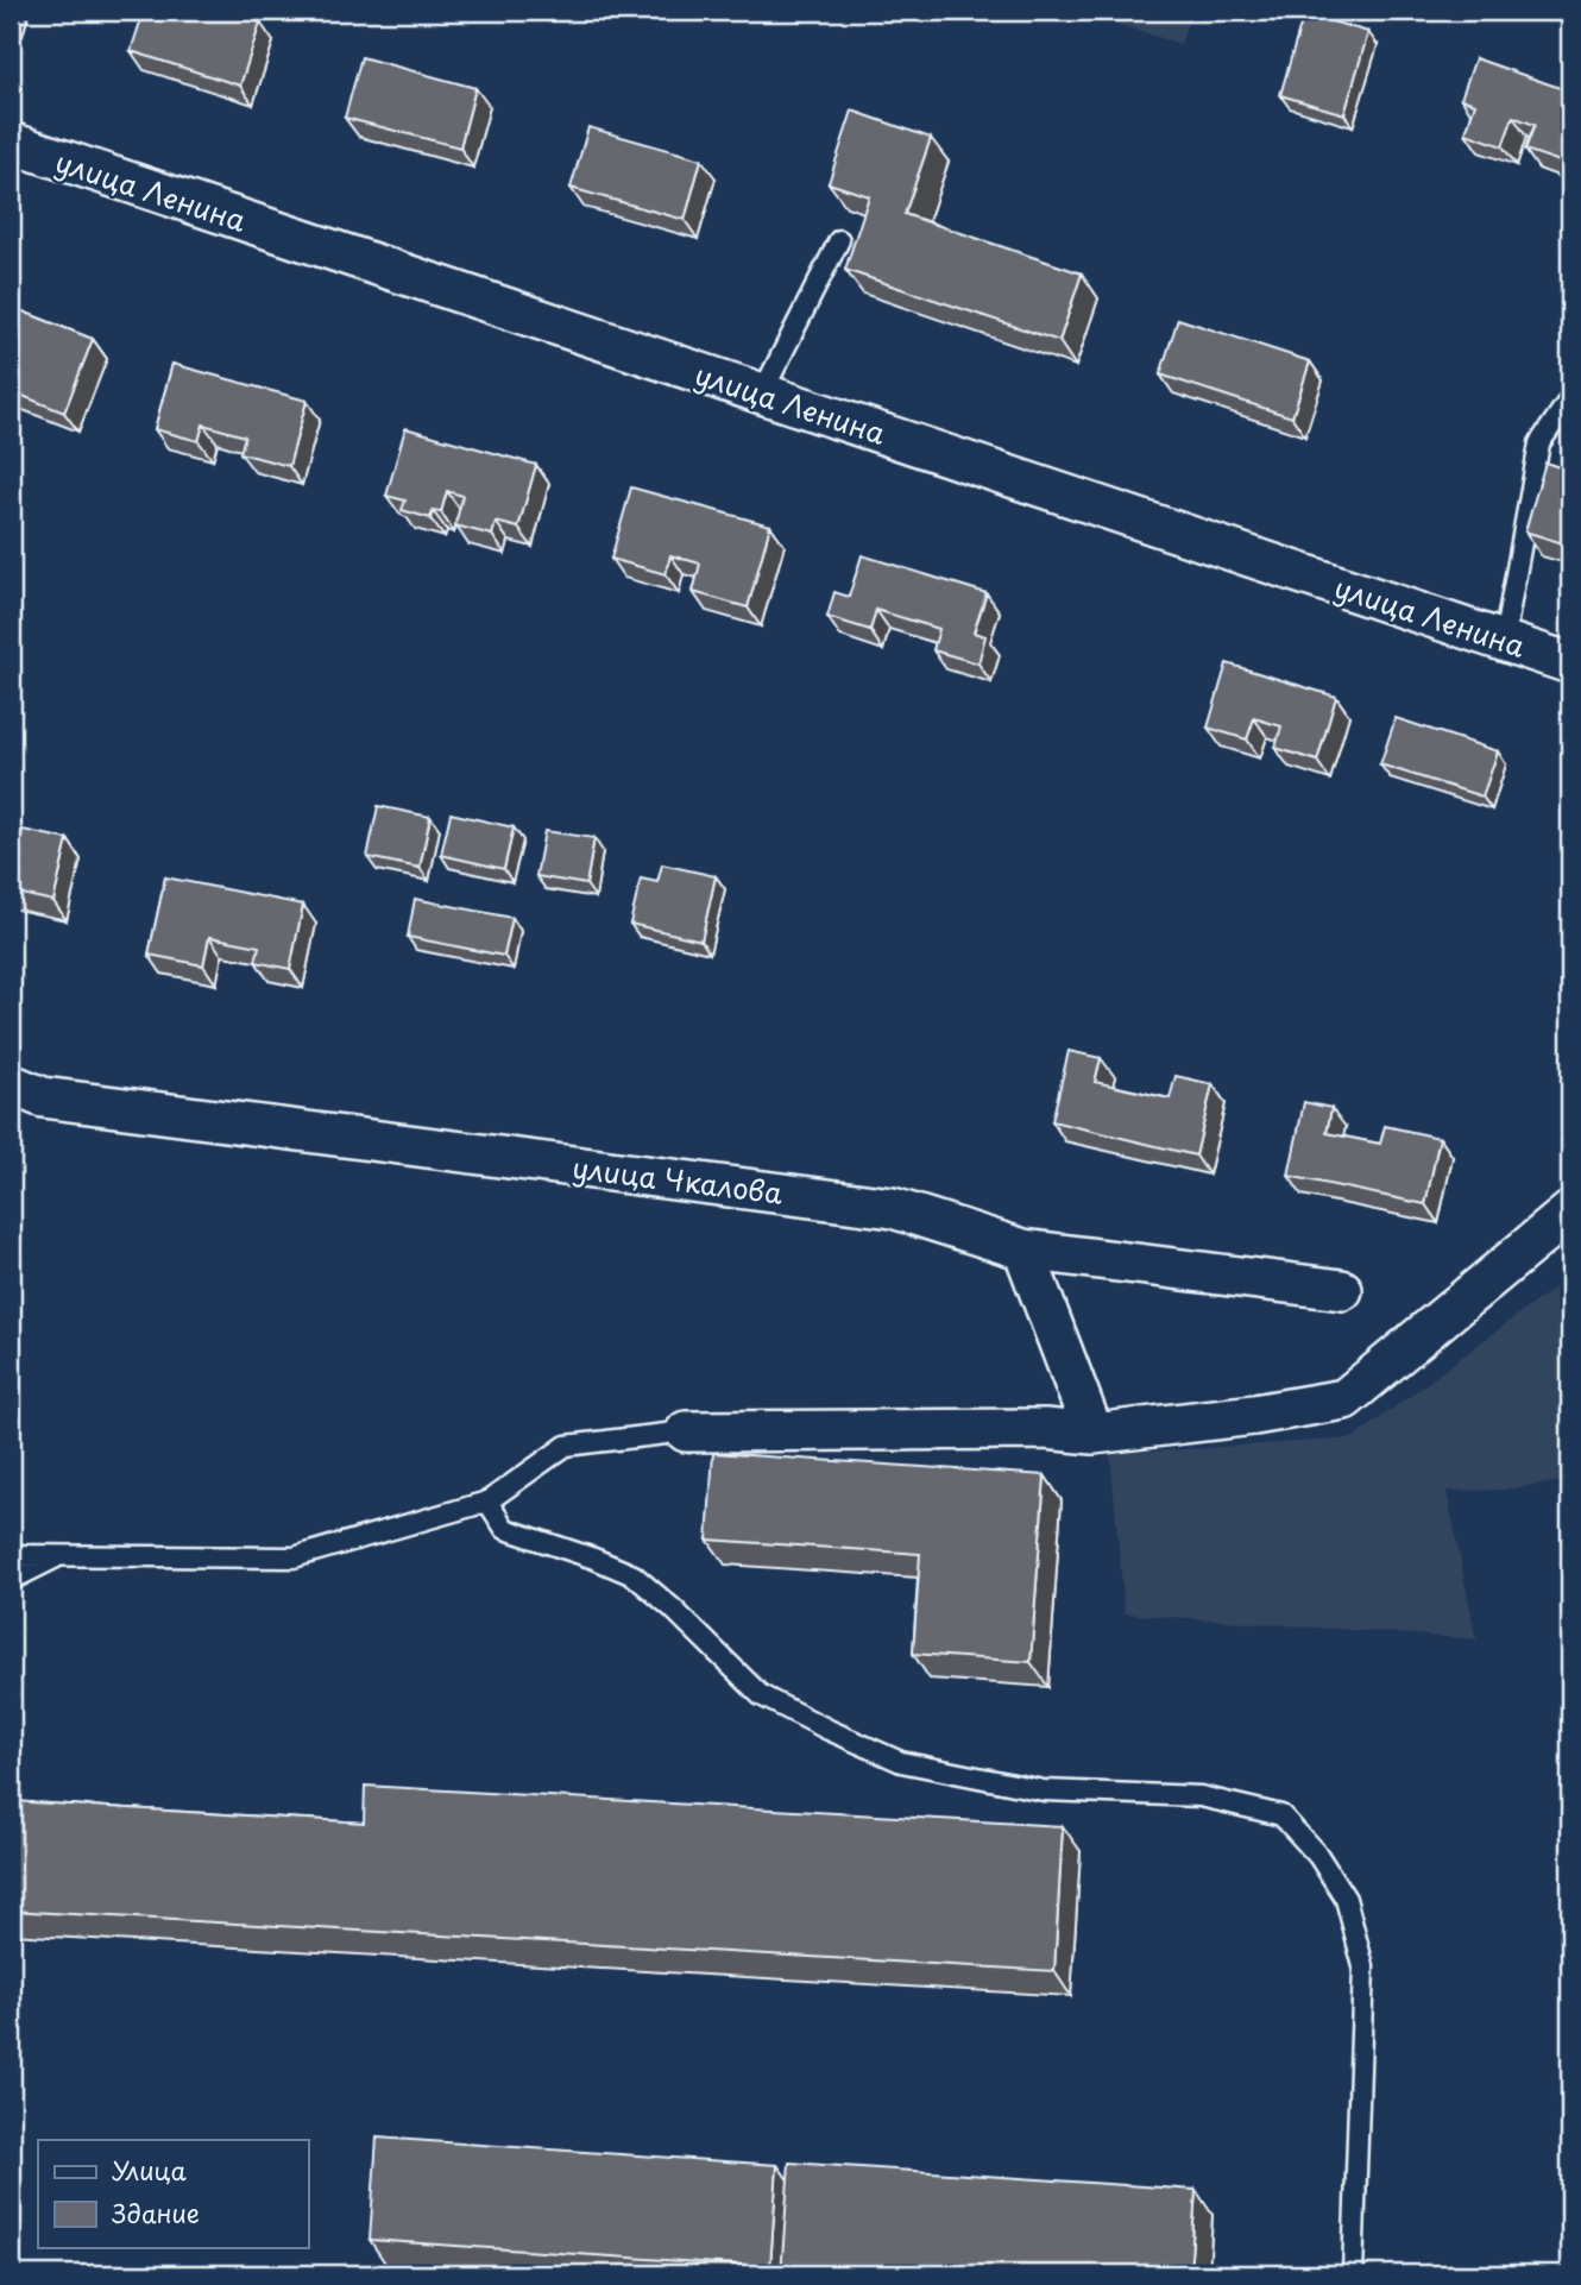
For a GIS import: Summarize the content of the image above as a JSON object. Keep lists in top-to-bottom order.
{
  "streets": {
    "street": ["улица Ленина", "улица Чкалова"]
  },
  "legend": ["Улица", "Здание"]
}
